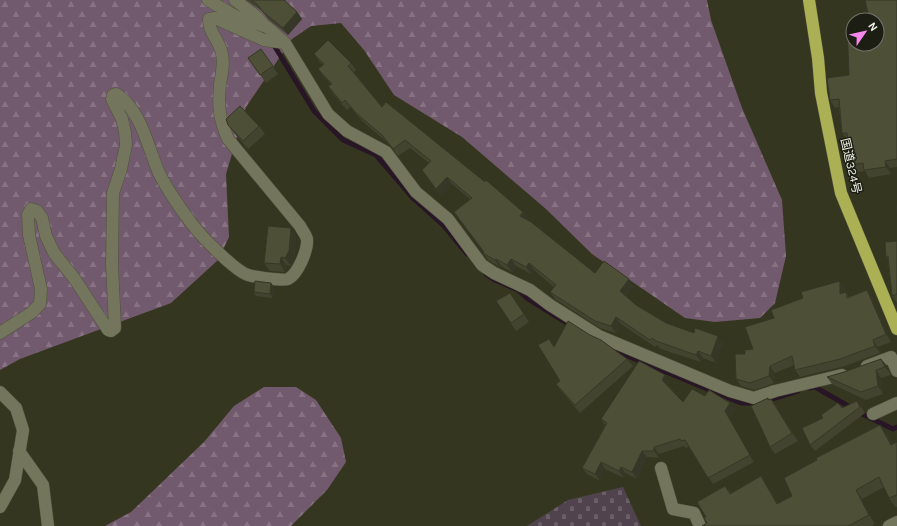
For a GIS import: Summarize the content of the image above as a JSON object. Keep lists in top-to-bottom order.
{
  "streets": {
    "highway": ["国道324号"]
  },
  "north": "top right"
}
